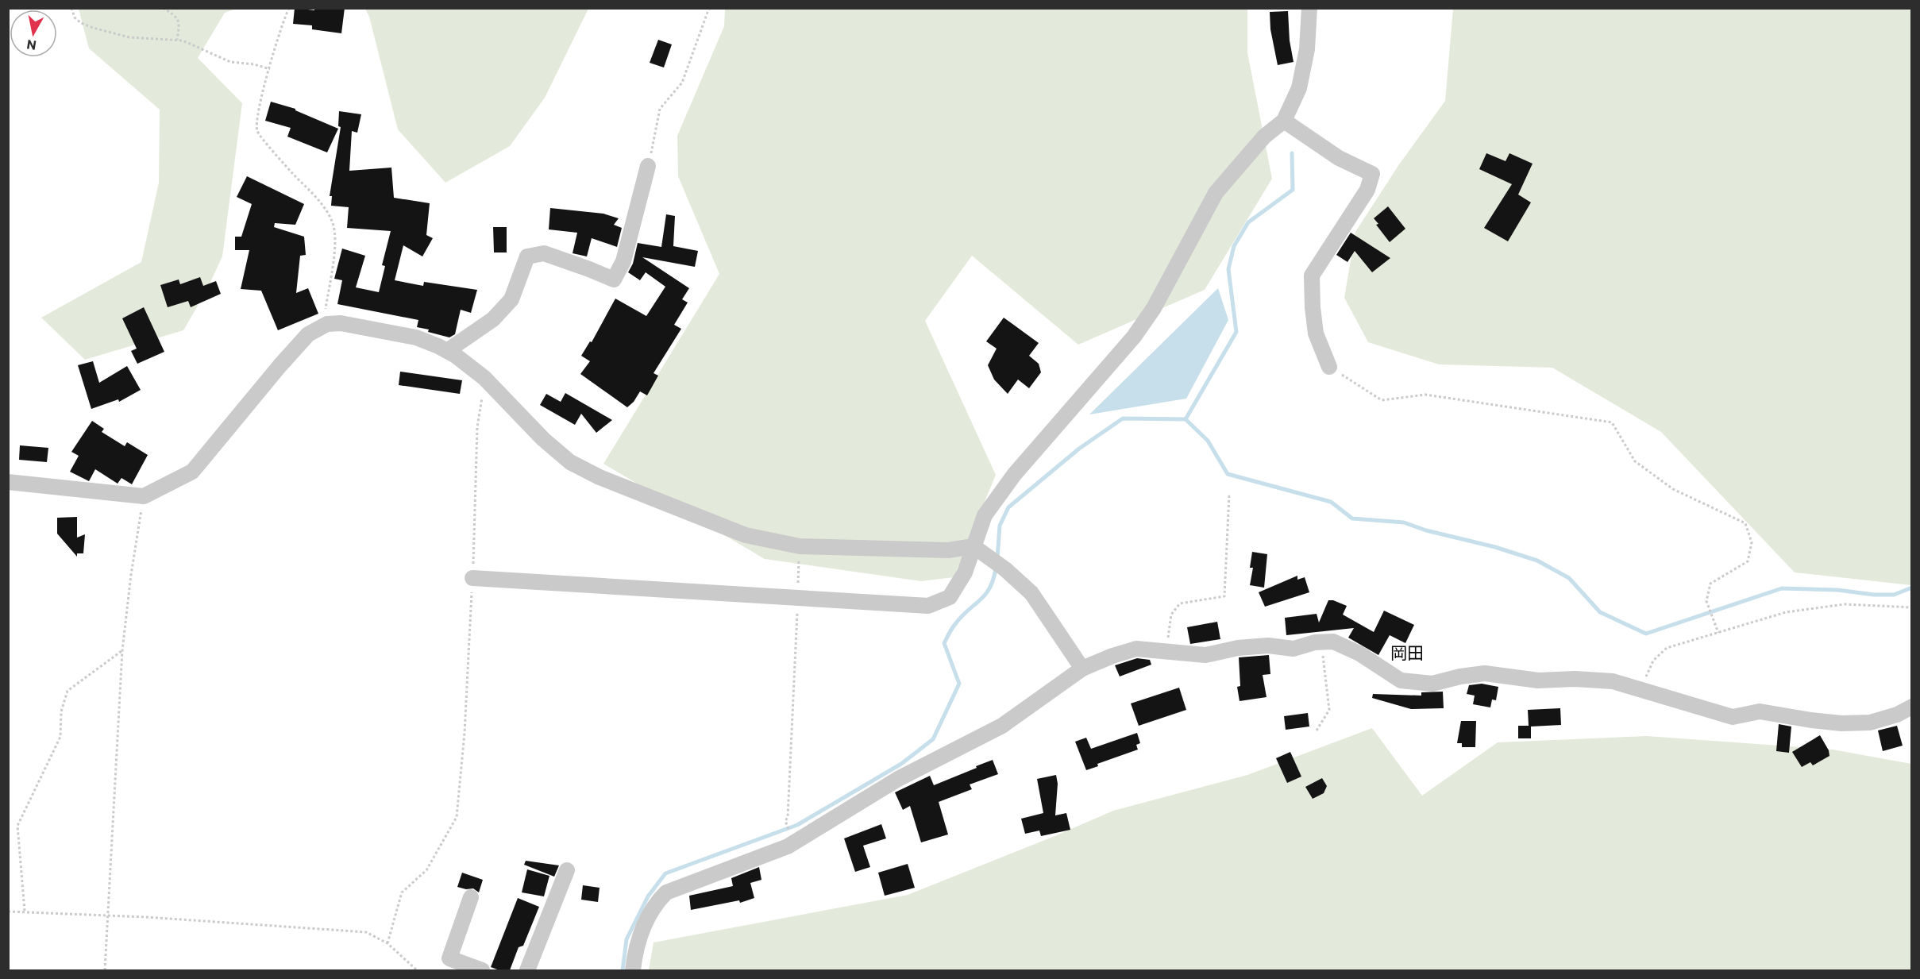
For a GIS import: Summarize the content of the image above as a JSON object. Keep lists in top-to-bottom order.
{
  "districts": ["岡田"],
  "north": "bottom"
}
